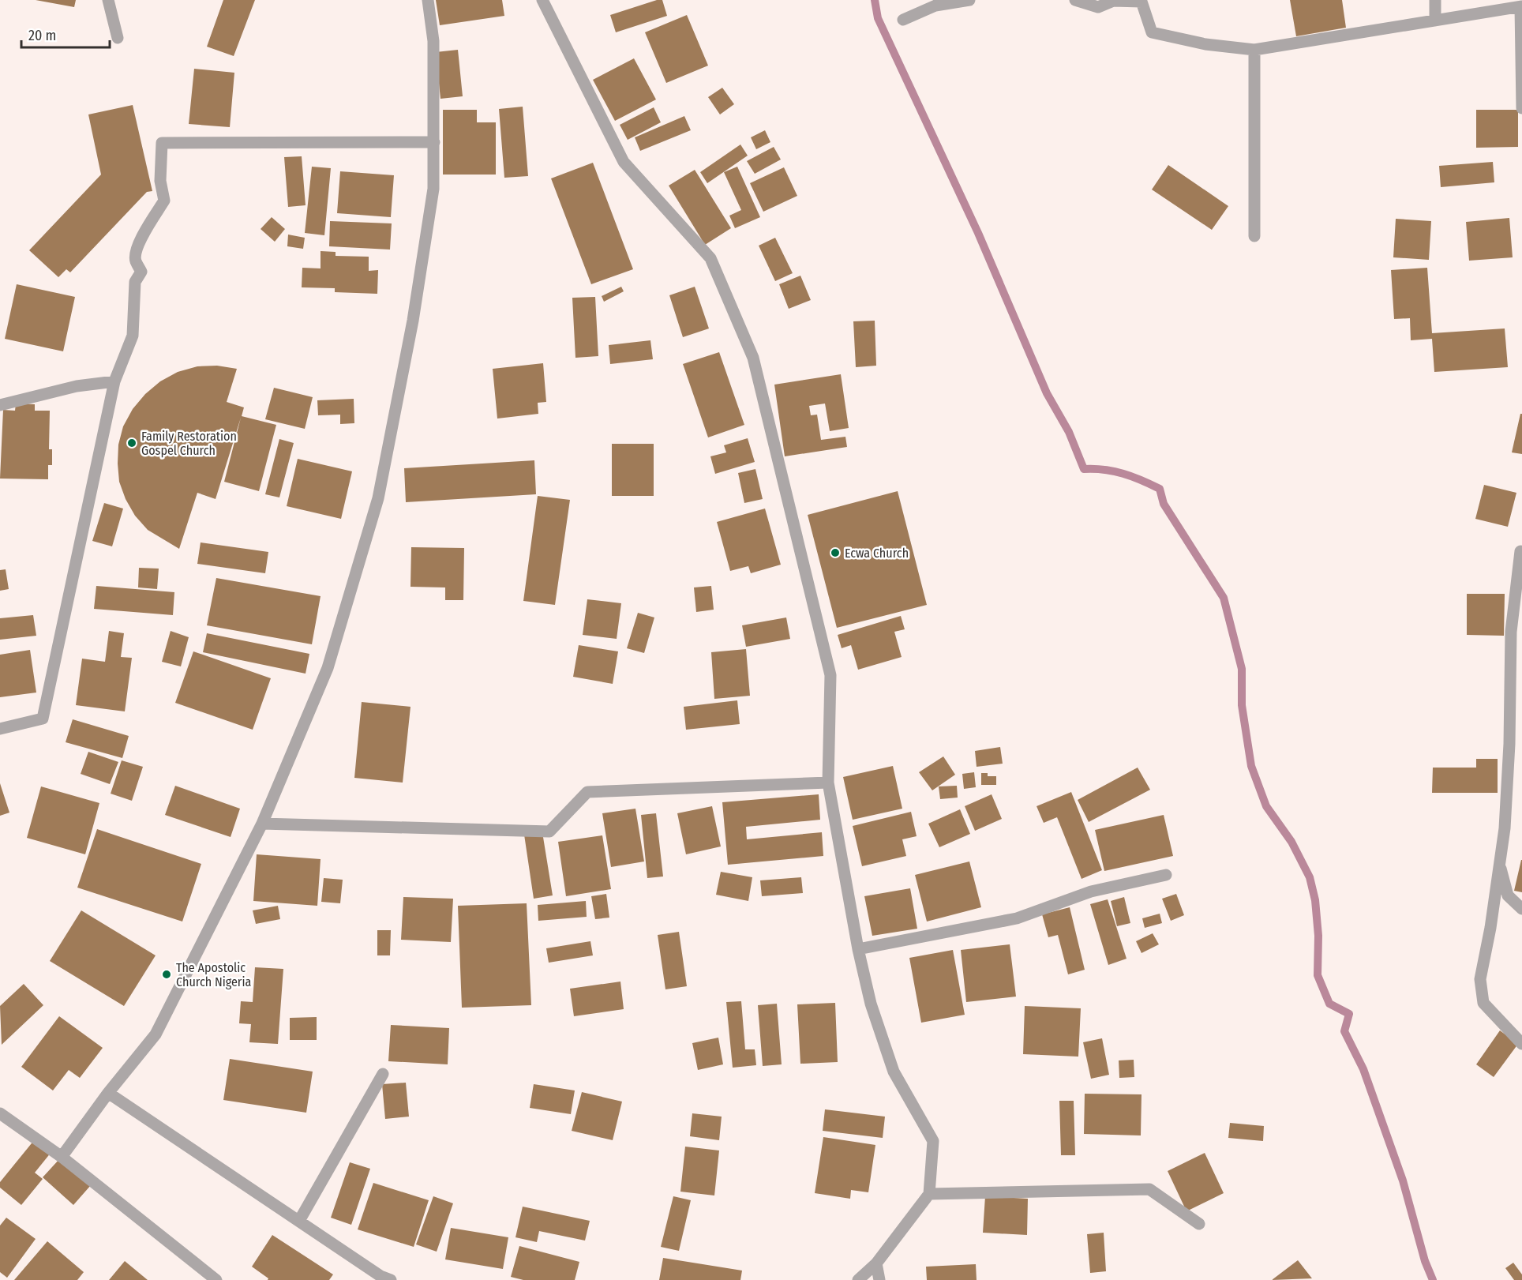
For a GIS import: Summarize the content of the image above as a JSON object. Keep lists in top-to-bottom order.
{
  "places": ["Family Restoration Gospel Church", "Ecwa Church", "The Apostolic Church Nigeria"],
  "scale_bar": "20 m"
}
